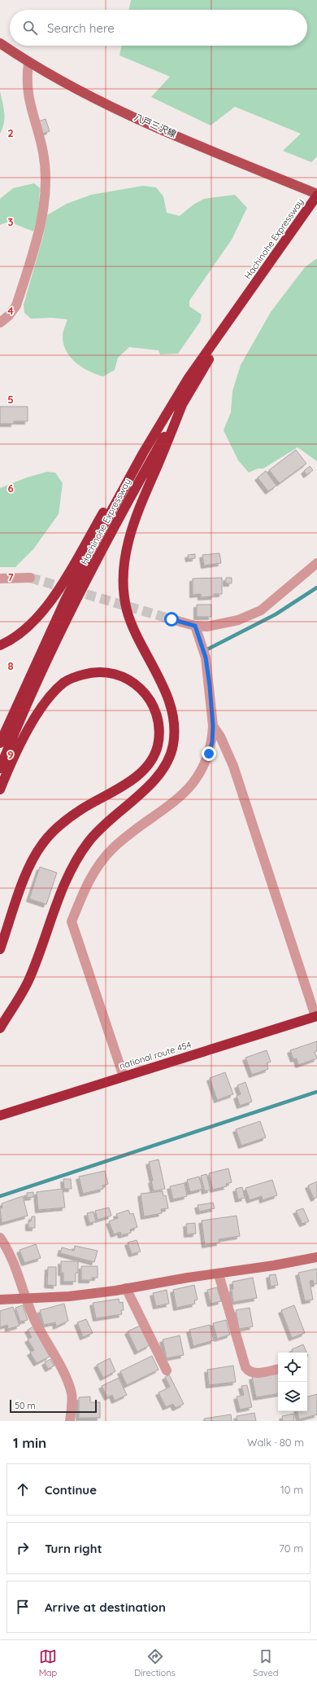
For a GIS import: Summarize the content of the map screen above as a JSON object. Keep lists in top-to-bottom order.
{
  "streets": {
    "highway": ["Hachinohe Expressway", "national route 454"],
    "main road": ["八戸三沢線"]
  },
  "crossings": [
    ["八戸三沢線", "Hachinohe Expressway"]
  ],
  "scale_bar": "50 m",
  "page": {
    "search": "Search here",
    "scale": "50 m",
    "heading": ["1 min", "Walk · 80 m"],
    "list": [
      ["Continue", "10 m"],
      ["Turn right", "70 m"],
      "Arrive at destination"
    ],
    "nav": ["Map", "Directions", "Saved"]
  },
  "grid": {
    "rows": [
      "2",
      "3",
      "4",
      "5",
      "6",
      "7",
      "8",
      "9"
    ]
  }
}
